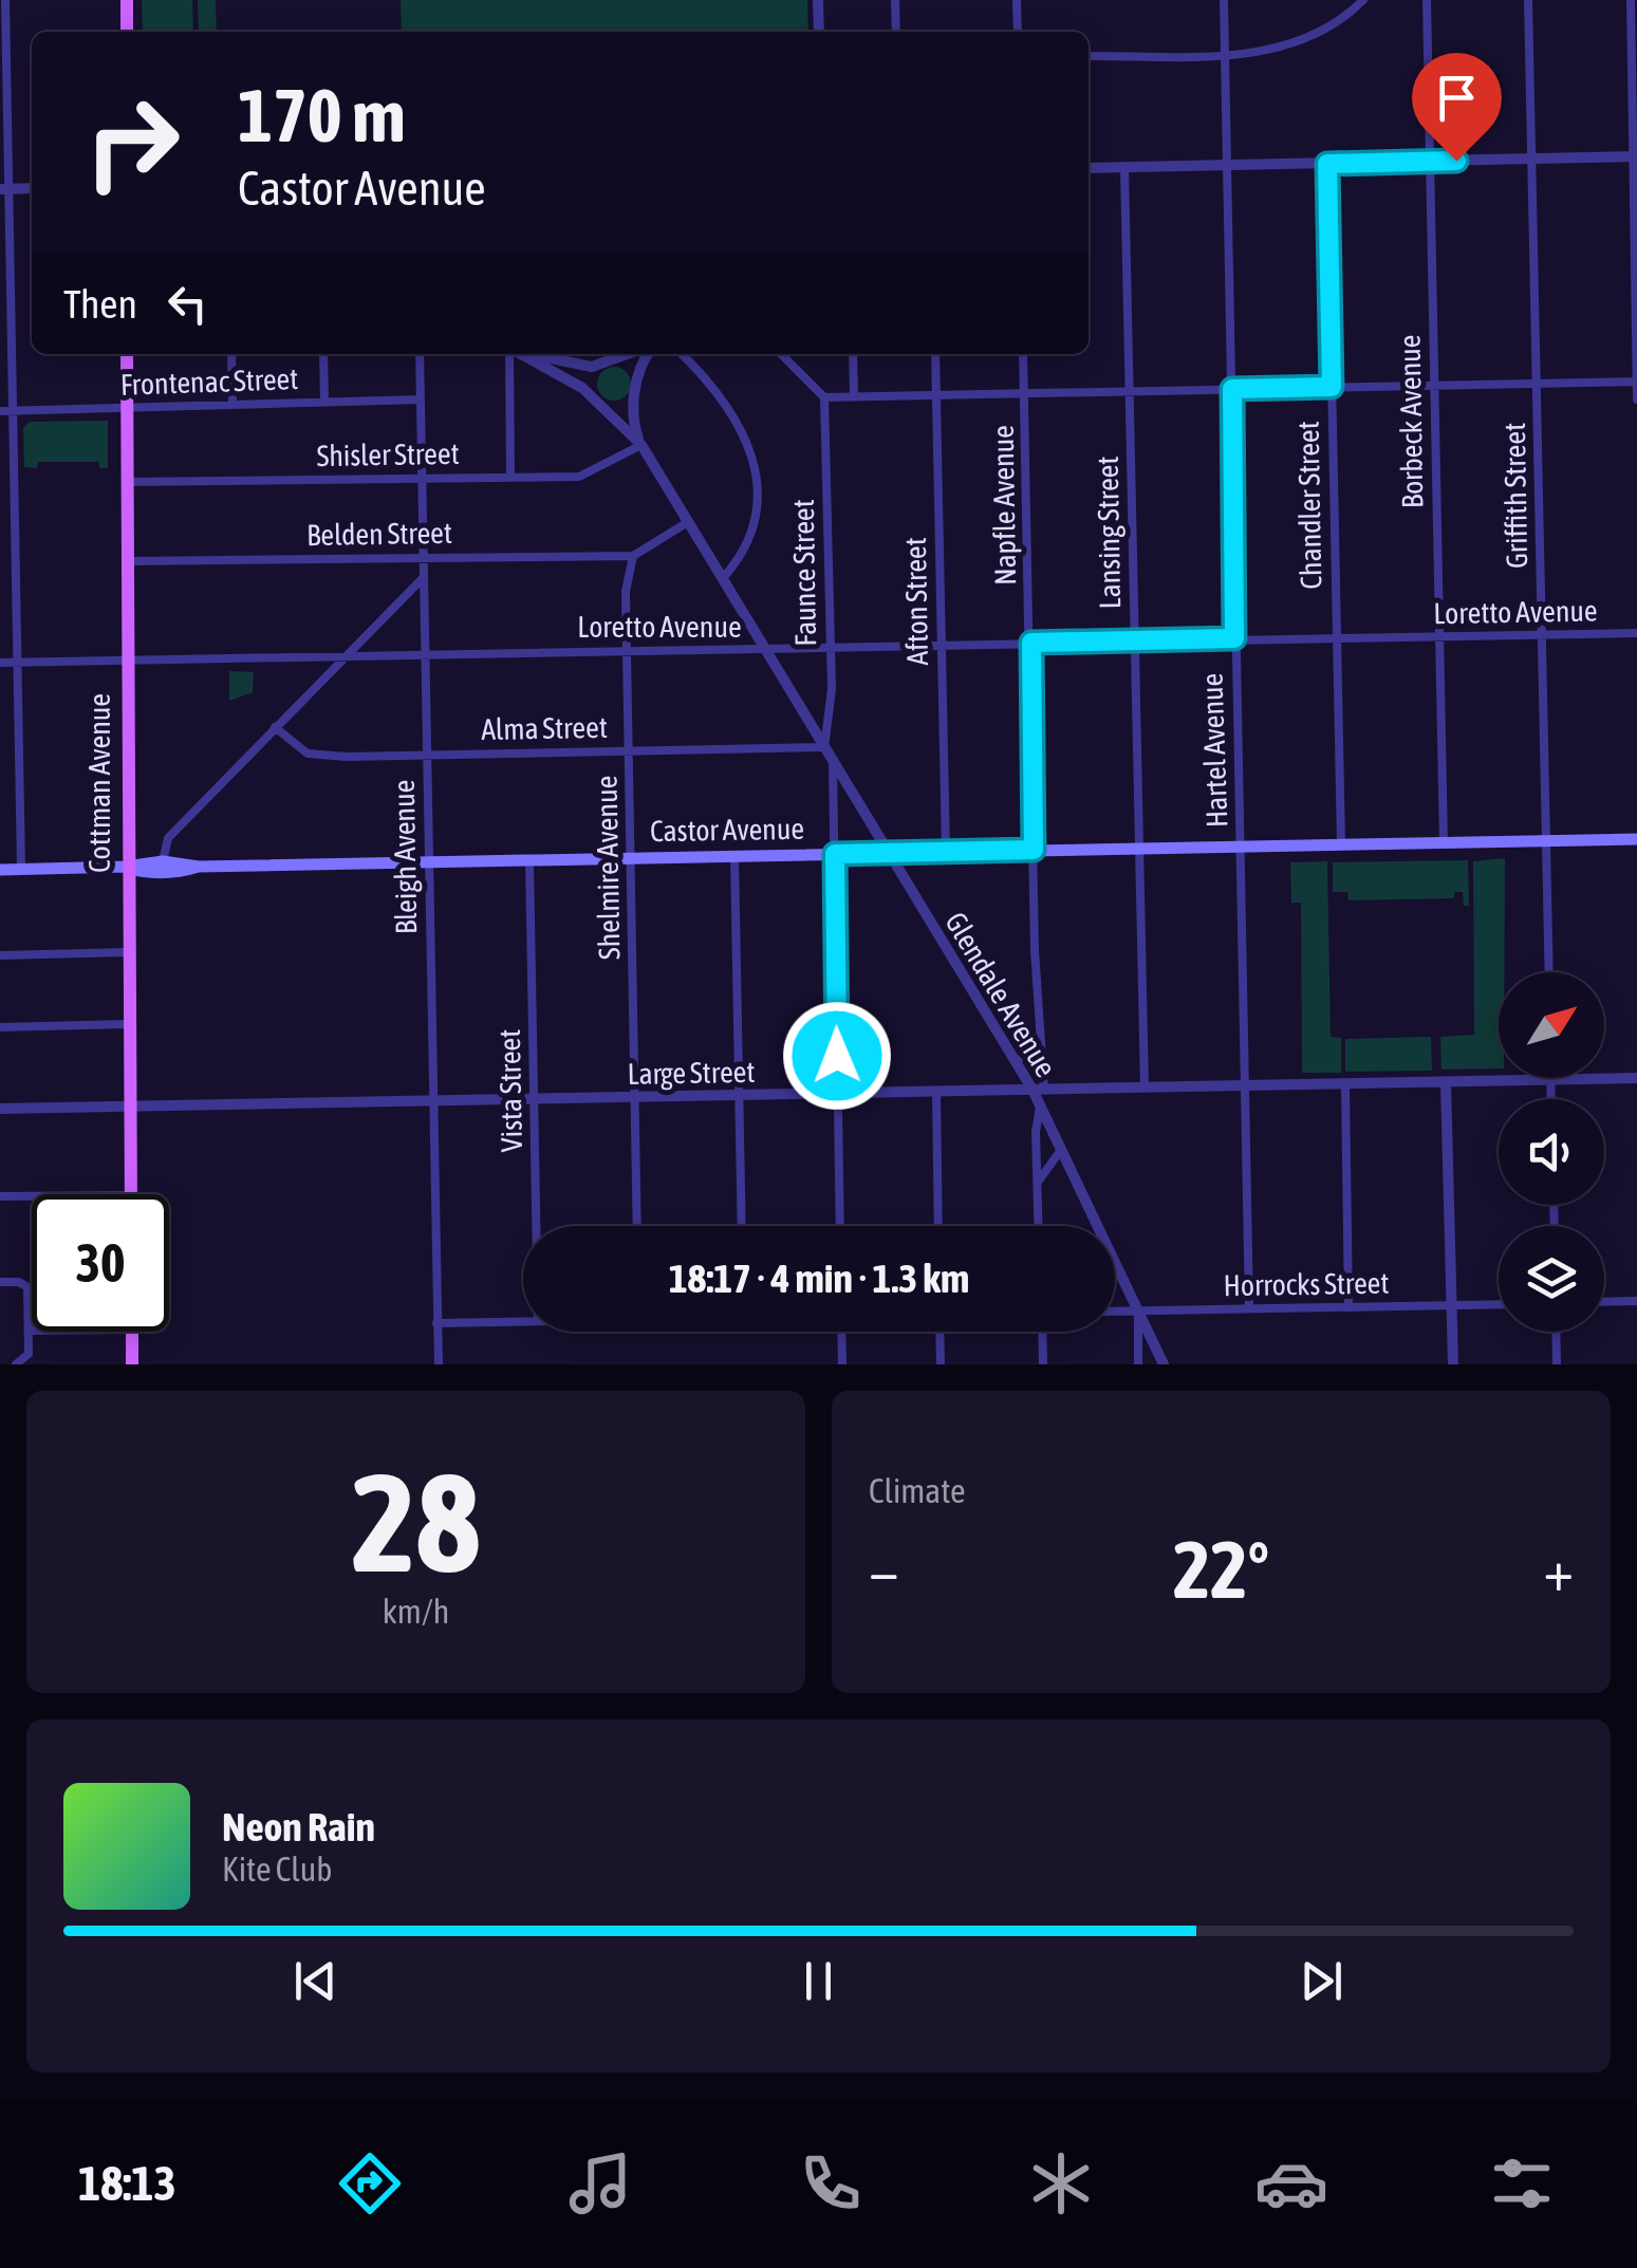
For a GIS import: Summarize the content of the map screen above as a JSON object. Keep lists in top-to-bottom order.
{
  "streets": {
    "main road": ["Cottman Avenue", "Castor Avenue"],
    "street": [
      "Frontenac Street",
      "Borbeck Avenue",
      "Shisler Street",
      "Griffith Street",
      "Napfle Avenue",
      "Chandler Street",
      "Lansing Street",
      "Belden Street",
      "Faunce Street",
      "Afton Street",
      "Loretto Avenue",
      "Alma Street",
      "Hartel Avenue",
      "Bleigh Avenue",
      "Shelmire Avenue",
      "Glendale Avenue",
      "Large Street",
      "Vista Street",
      "Horrocks Street"
    ]
  },
  "crossings": [
    ["Frontenac Street", "Cottman Avenue"],
    ["Frontenac Street", "Bleigh Avenue"],
    ["Borbeck Avenue", "Loretto Avenue"],
    ["Borbeck Avenue", "Castor Avenue"],
    ["Shisler Street", "Cottman Avenue"],
    ["Shisler Street", "Bleigh Avenue"],
    ["Shisler Street", "Glendale Avenue"],
    ["Griffith Street", "Loretto Avenue"],
    ["Griffith Street", "Castor Avenue"],
    ["Napfle Avenue", "Loretto Avenue"],
    ["Napfle Avenue", "Castor Avenue"],
    ["Napfle Avenue", "Glendale Avenue"],
    ["Napfle Avenue", "Large Street"],
    ["Chandler Street", "Loretto Avenue"],
    ["Chandler Street", "Castor Avenue"],
    ["Lansing Street", "Loretto Avenue"],
    ["Lansing Street", "Castor Avenue"],
    ["Lansing Street", "Large Street"],
    ["Belden Street", "Cottman Avenue"],
    ["Belden Street", "Bleigh Avenue"],
    ["Belden Street", "Shelmire Avenue"],
    ["Faunce Street", "Loretto Avenue"],
    ["Faunce Street", "Alma Street"],
    ["Faunce Street", "Glendale Avenue"],
    ["Afton Street", "Loretto Avenue"],
    ["Afton Street", "Castor Avenue"],
    ["Loretto Avenue", "Hartel Avenue"],
    ["Loretto Avenue", "Cottman Avenue"],
    ["Loretto Avenue", "Bleigh Avenue"],
    ["Loretto Avenue", "Shelmire Avenue"],
    ["Loretto Avenue", "Glendale Avenue"],
    ["Alma Street", "Bleigh Avenue"],
    ["Alma Street", "Shelmire Avenue"],
    ["Alma Street", "Glendale Avenue"],
    ["Hartel Avenue", "Castor Avenue"],
    ["Hartel Avenue", "Large Street"],
    ["Hartel Avenue", "Horrocks Street"],
    ["Cottman Avenue", "Castor Avenue"],
    ["Cottman Avenue", "Large Street"],
    ["Castor Avenue", "Bleigh Avenue"],
    ["Castor Avenue", "Shelmire Avenue"],
    ["Castor Avenue", "Glendale Avenue"],
    ["Castor Avenue", "Vista Street"],
    ["Bleigh Avenue", "Large Street"],
    ["Shelmire Avenue", "Large Street"],
    ["Glendale Avenue", "Large Street"],
    ["Glendale Avenue", "Horrocks Street"],
    ["Large Street", "Vista Street"]
  ],
  "north": "top right",
  "page": {
    "turn": ["170 m", "Castor Avenue"],
    "then": "Then",
    "limit": "30",
    "trip": "18:17 · 4 min · 1.3 km",
    "tile": [
      ["28", "km/h"],
      "Climate"
    ],
    "heat": ["−", "22°", "+"],
    "song": ["Neon Rain", "Kite Club"],
    "tabs": "18:13"
  }
}
